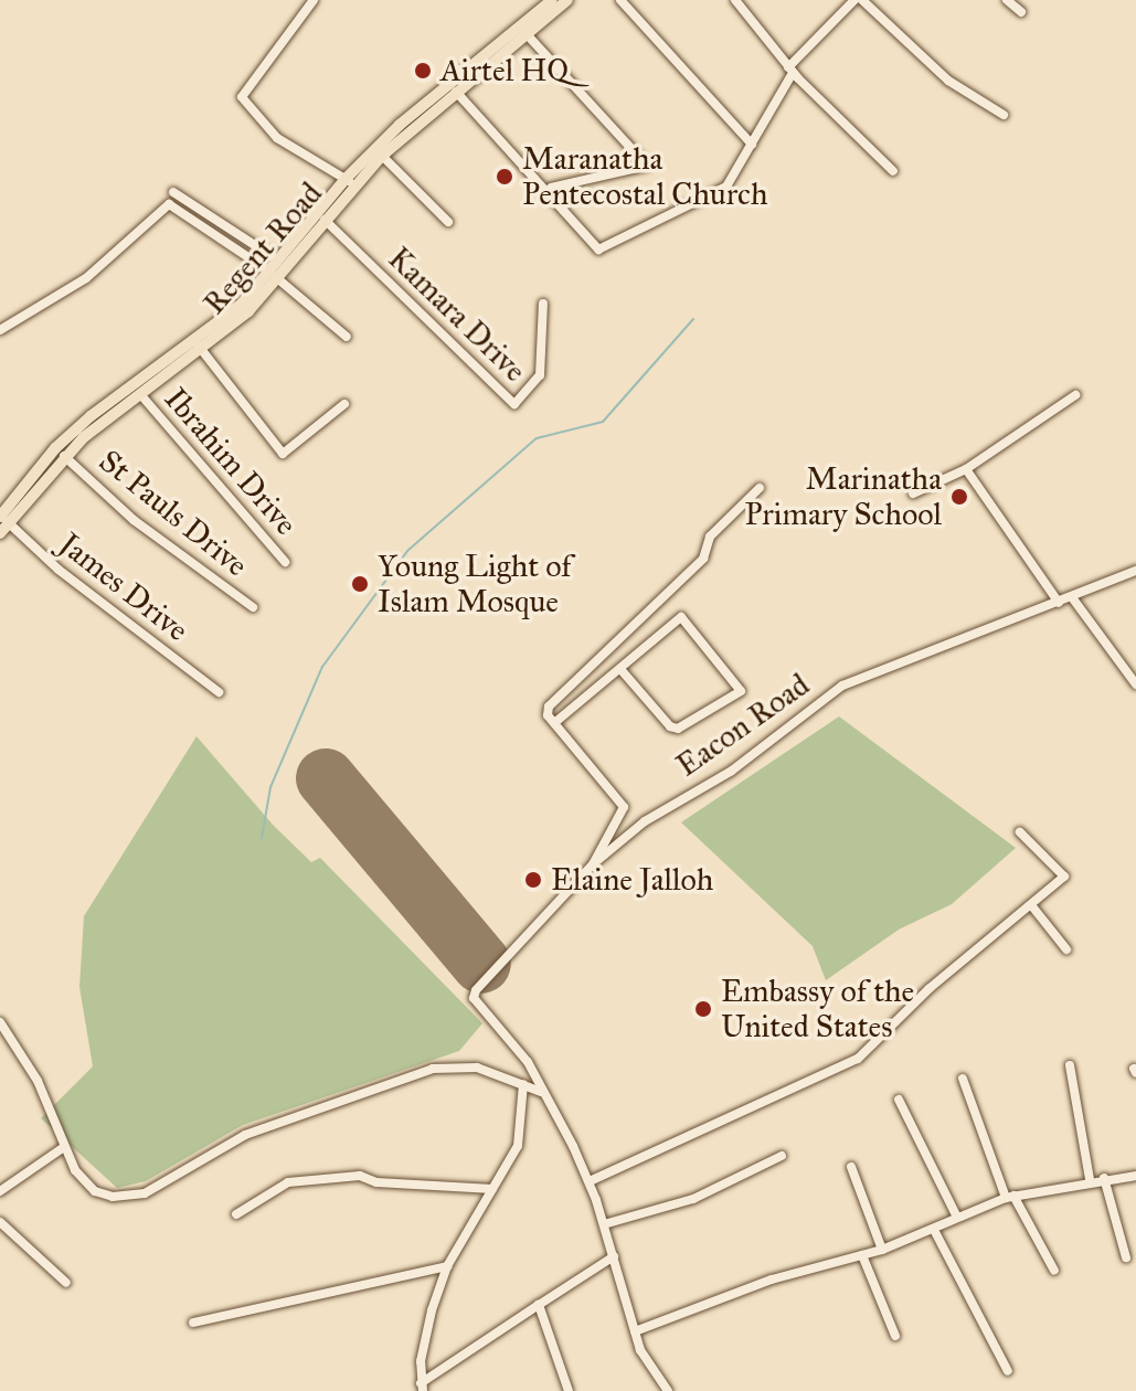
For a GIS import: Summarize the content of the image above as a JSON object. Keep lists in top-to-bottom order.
{
  "streets": {
    "main road": ["Regent Road"],
    "street": [
      "Kamara Drive",
      "Ibrahim Drive",
      "St Pauls Drive",
      "James Drive",
      "Eacon Road"
    ]
  },
  "crossings": [
    ["Regent Road", "Kamara Drive"],
    ["Regent Road", "Ibrahim Drive"],
    ["Regent Road", "St Pauls Drive"],
    ["Regent Road", "James Drive"]
  ],
  "places": [
    "Airtel HQ",
    "Maranatha Pentecostal Church",
    "Marinatha Primary School",
    "Young Light of Islam Mosque",
    "Elaine Jalloh",
    "Embassy of the United States"
  ]
}
